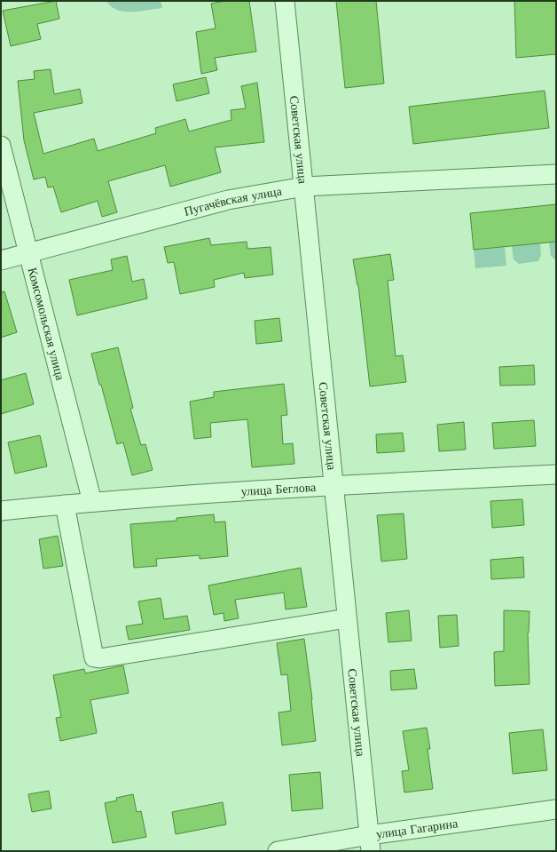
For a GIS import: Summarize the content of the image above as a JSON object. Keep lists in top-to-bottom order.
{
  "streets": {
    "street": [
      "Советская улица",
      "Пугачёвская улица",
      "Комсомольская улица",
      "улица Беглова",
      "улица Гагарина"
    ]
  },
  "crossings": [
    ["Советская улица", "Пугачёвская улица"],
    ["Советская улица", "улица Беглова"],
    ["Советская улица", "улица Гагарина"],
    ["Пугачёвская улица", "Комсомольская улица"],
    ["Комсомольская улица", "улица Беглова"]
  ]
}
